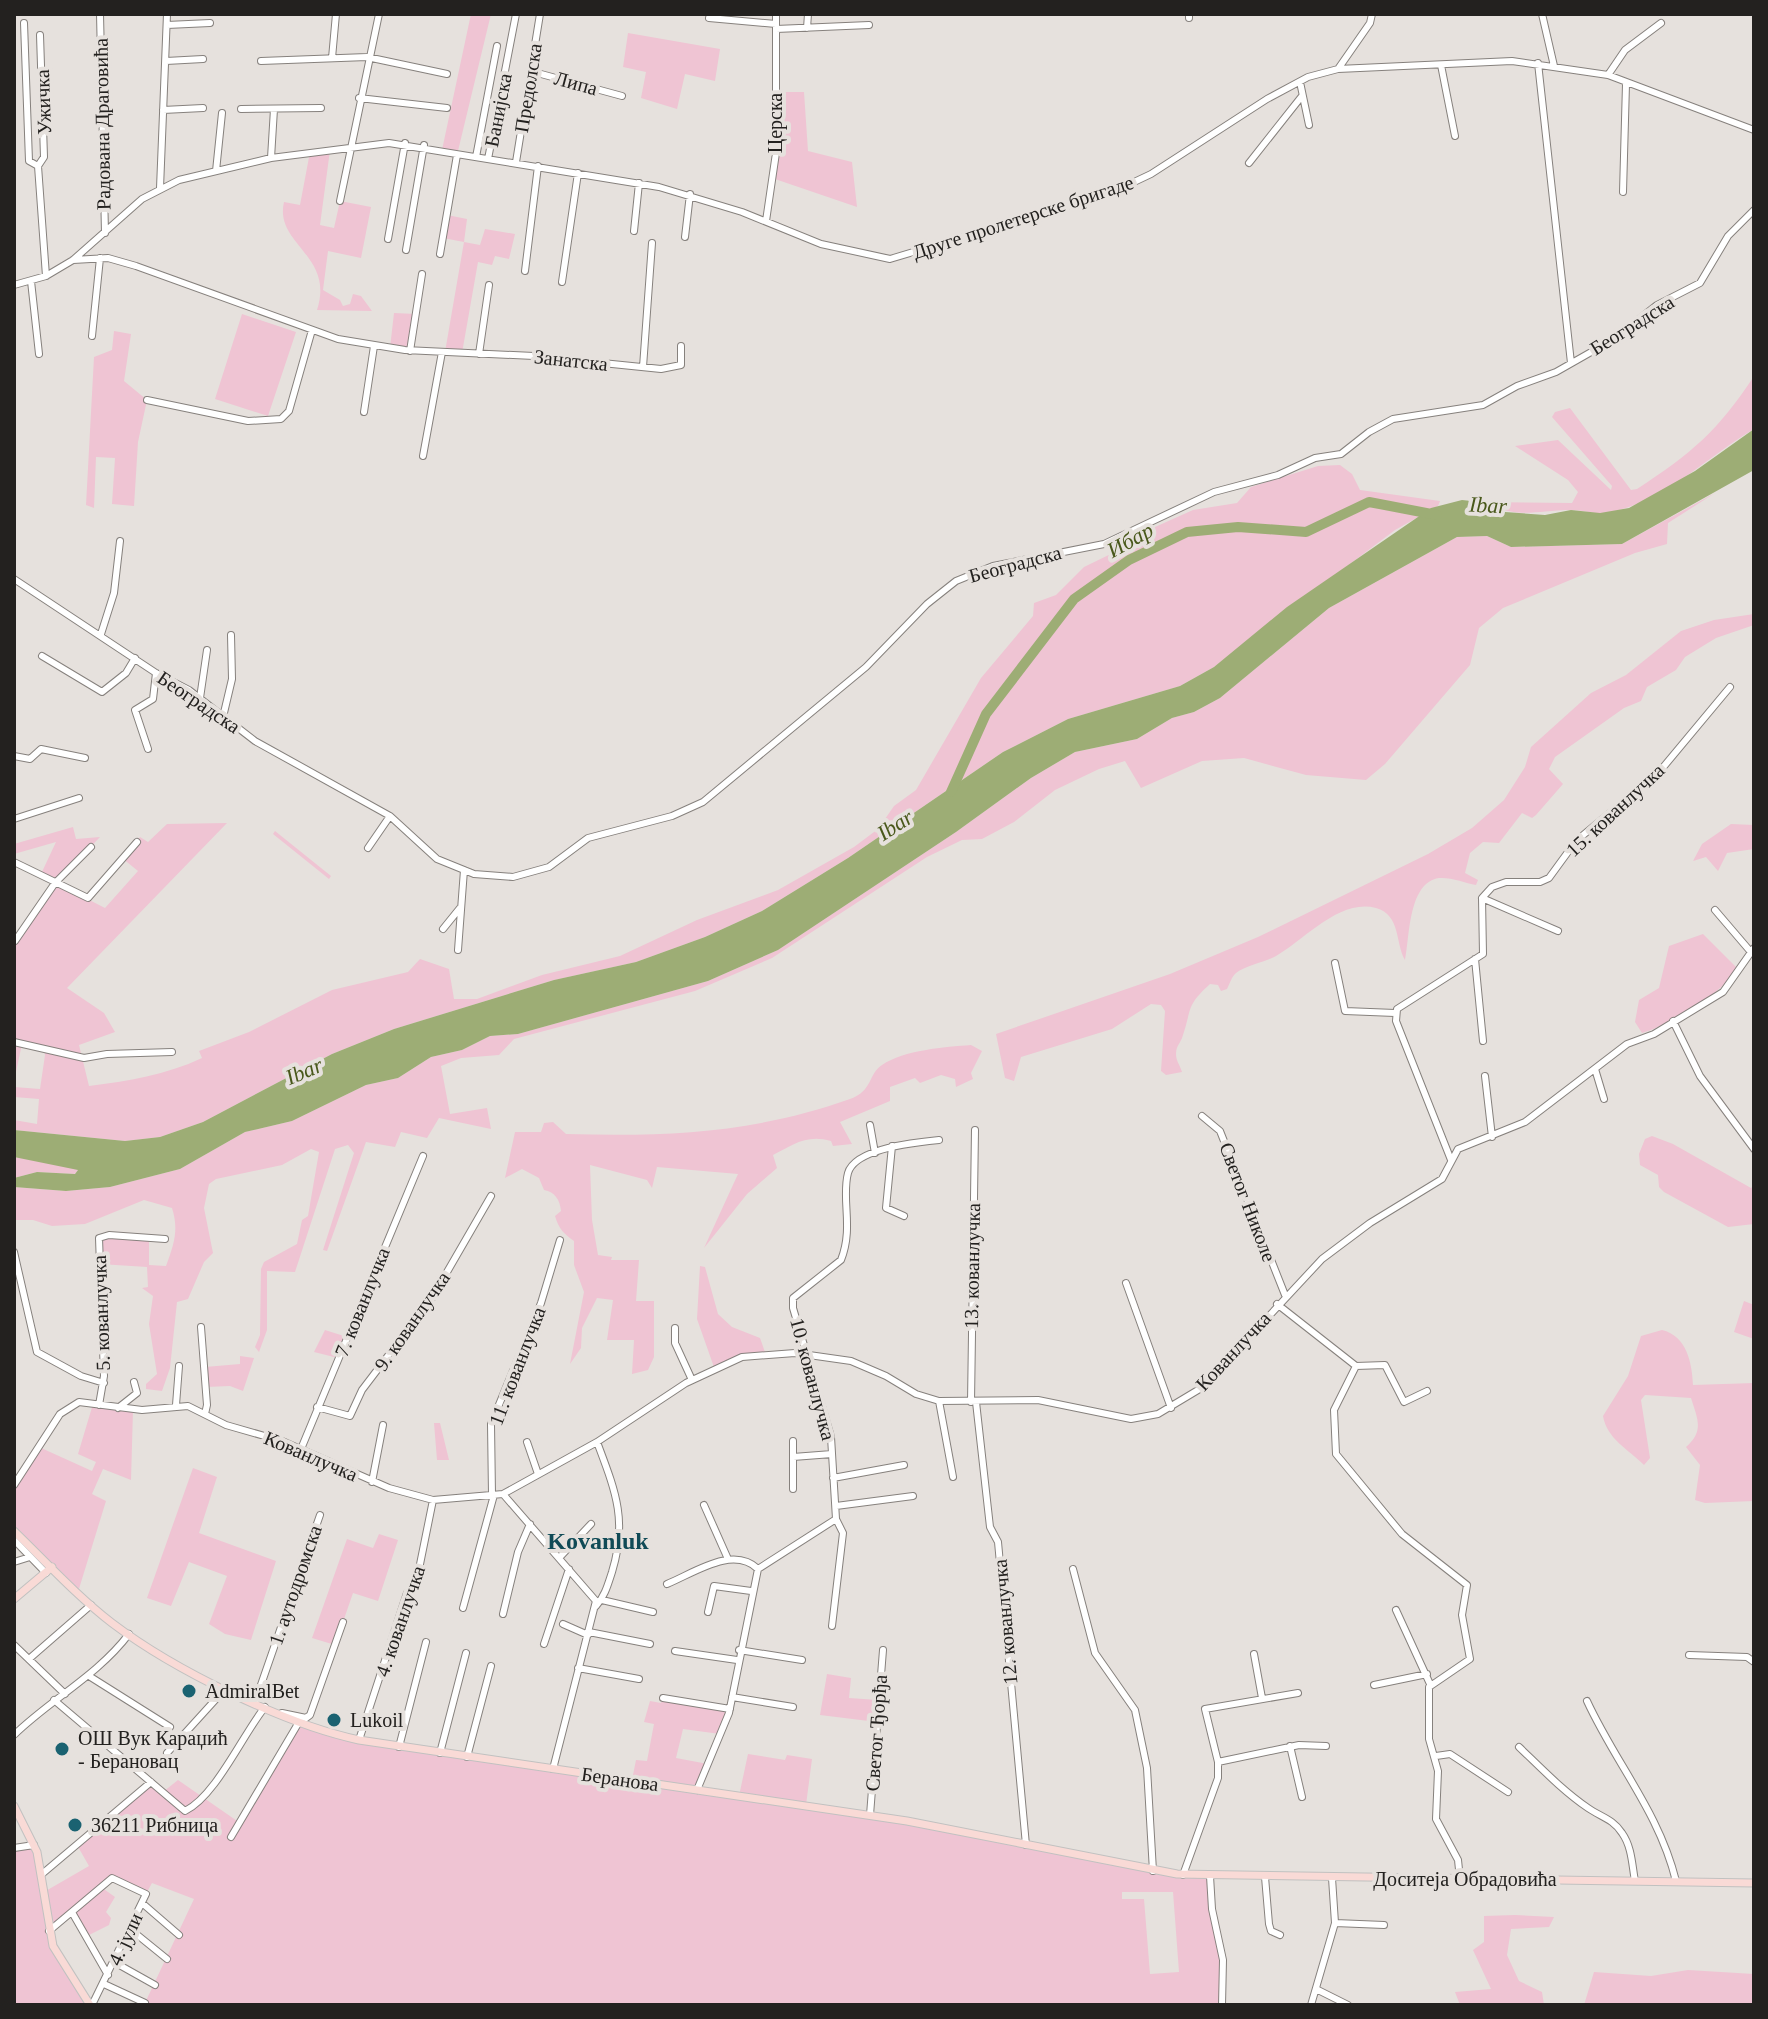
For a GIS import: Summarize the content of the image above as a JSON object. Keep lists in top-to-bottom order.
{
  "streets": {
    "main road": ["Беранова", "Доситеја Обрадовића"],
    "street": [
      "Липа",
      "Предолска",
      "Ужичка",
      "Банијска",
      "Церска",
      "Радована Драговића",
      "Друге пролетерске бригаде",
      "Београдска",
      "Занатска",
      "15. кованлучка",
      "Светог Николе",
      "13. кованлучка",
      "7. кованлучка",
      "5. кованлучка",
      "9. кованлучка",
      "Кованлучка",
      "11. кованлучка",
      "10. кованлучка",
      "1. аутодромска",
      "4. кованлучка",
      "12. кованлучка",
      "Светог Ђорђа",
      "4. јули"
    ]
  },
  "crossings": [
    ["Липа", "Предолска"],
    ["Предолска", "Друге пролетерске бригаде"],
    ["Ужичка", "Друге пролетерске бригаде"],
    ["Банијска", "Друге пролетерске бригаде"],
    ["Церска", "Друге пролетерске бригаде"],
    ["Радована Драговића", "Друге пролетерске бригаде"],
    ["Друге пролетерске бригаде", "Занатска"],
    ["Светог Николе", "Кованлучка"],
    ["13. кованлучка", "Кованлучка"],
    ["13. кованлучка", "12. кованлучка"],
    ["7. кованлучка", "9. кованлучка"],
    ["7. кованлучка", "Кованлучка"],
    ["5. кованлучка", "Кованлучка"],
    ["Кованлучка", "11. кованлучка"],
    ["Кованлучка", "10. кованлучка"],
    ["Кованлучка", "4. кованлучка"],
    ["Кованлучка", "12. кованлучка"],
    ["1. аутодромска", "Беранова"],
    ["4. кованлучка", "Беранова"],
    ["12. кованлучка", "Беранова"],
    ["Светог Ђорђа", "Беранова"],
    ["Беранова", "Доситеја Обрадовића"]
  ],
  "districts": ["Kovanluk"],
  "water": ["Ibar", "Ибар"],
  "places": [
    "AdmiralBet",
    "Lukoil",
    "ОШ Вук Караџић - Берановац",
    "36211 Рибница"
  ]
}
